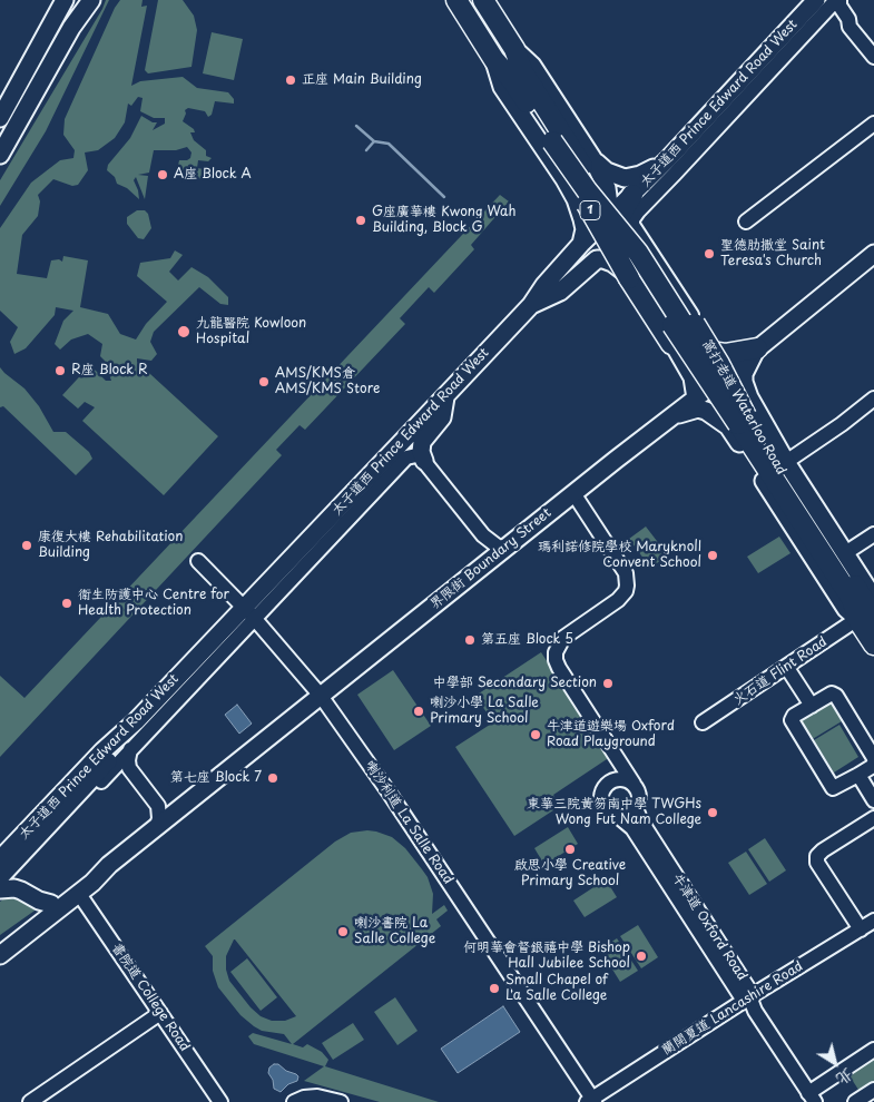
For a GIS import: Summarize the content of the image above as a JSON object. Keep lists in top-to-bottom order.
{
  "streets": {
    "highway": ["1", "窩打老道 Waterloo Road"],
    "main road": ["太子道西 Prince Edward Road West", "界限街 Boundary Street"],
    "street": [
      "火石道 Flint Road",
      "喇沙利道 La Salle Road",
      "牛津道 Oxford Road",
      "書院道 College Road",
      "蘭開夏道 Lancashire Road"
    ]
  },
  "crossings": [
    ["太子道西 Prince Edward Road West", "窩打老道 Waterloo Road"],
    ["太子道西 Prince Edward Road West", "喇沙利道 La Salle Road"],
    ["窩打老道 Waterloo Road", "界限街 Boundary Street"],
    ["窩打老道 Waterloo Road", "火石道 Flint Road"],
    ["界限街 Boundary Street", "喇沙利道 La Salle Road"],
    ["界限街 Boundary Street", "書院道 College Road"],
    ["喇沙利道 La Salle Road", "蘭開夏道 Lancashire Road"],
    ["牛津道 Oxford Road", "蘭開夏道 Lancashire Road"]
  ],
  "places": [
    "正座 Main Building",
    "A座 Block A",
    "G座廣華樓 Kwong Wah Building, Block G",
    "聖德肋撒堂 Saint Teresa's Church",
    "九龍醫院 Kowloon Hospital",
    "R座 Block R",
    "AMS/KMS倉 AMS/KMS Store",
    "康復大樓 Rehabilitation Building",
    "瑪利諾修院學校 Maryknoll Convent School",
    "衛生防護中心 Centre for Health Protection",
    "第五座 Block 5",
    "中學部 Secondary Section",
    "喇沙小學 La Salle Primary School",
    "牛津道遊樂場 Oxford Road Playground",
    "第七座 Block 7",
    "東華三院黃笏南中學 TWGHs Wong Fut Nam College",
    "啟思小學 Creative Primary School",
    "喇沙書院 La Salle College",
    "何明華會督銀禧中學 Bishop Hall Jubilee School",
    "Small Chapel of La Salle College"
  ],
  "north": "bottom right"
}
